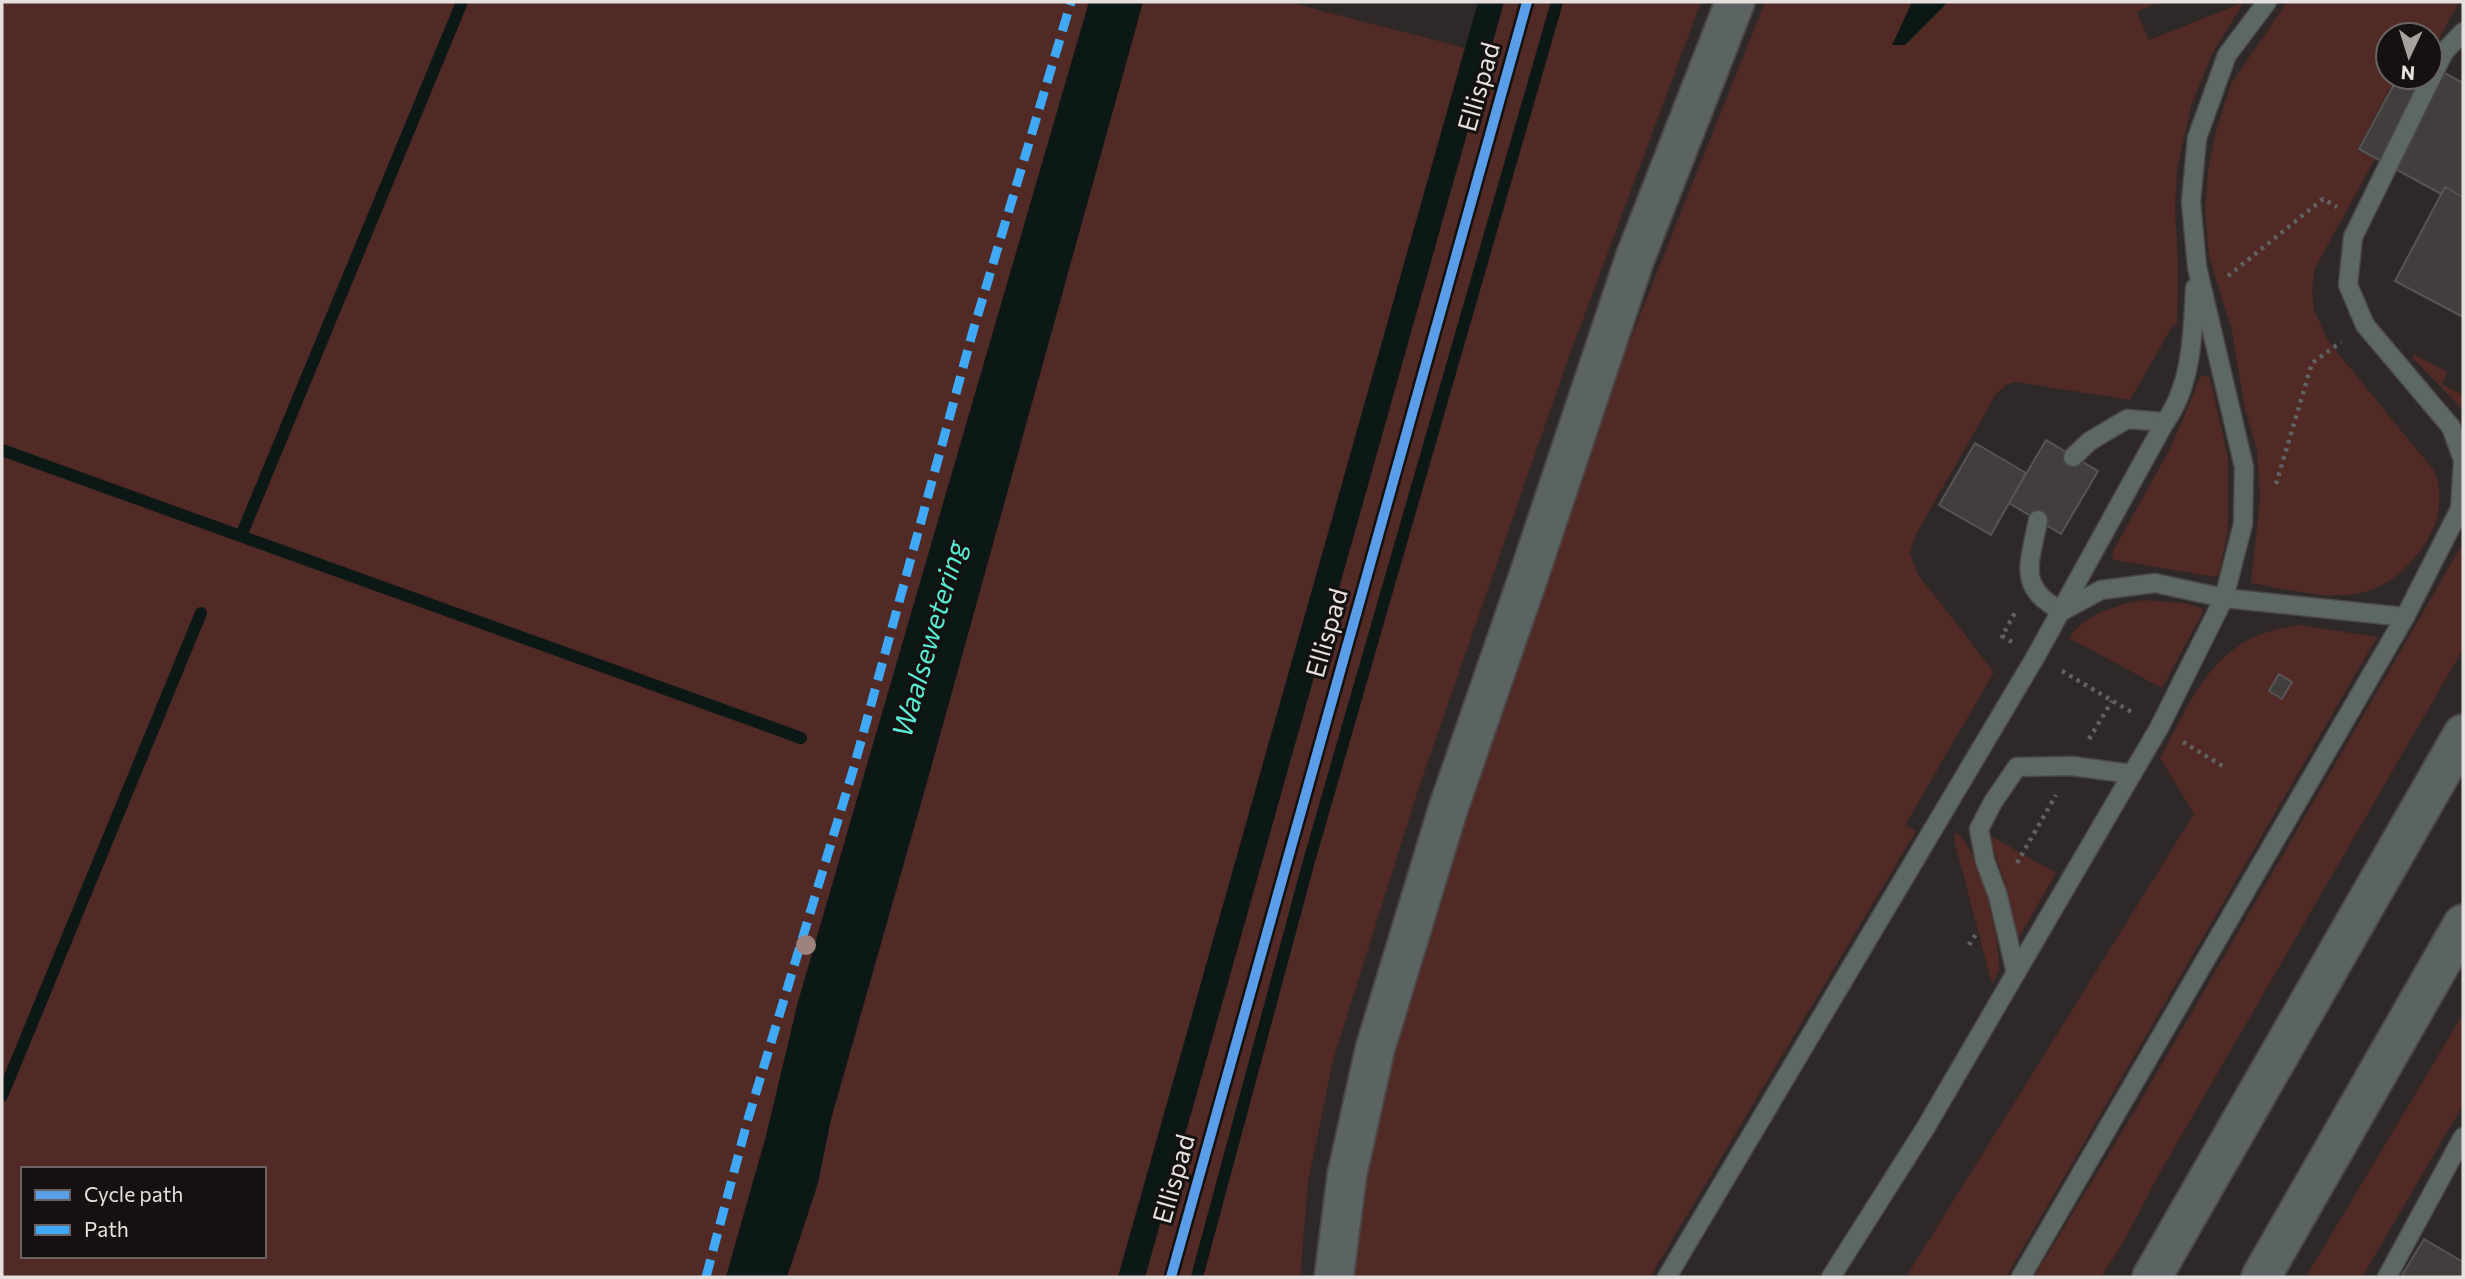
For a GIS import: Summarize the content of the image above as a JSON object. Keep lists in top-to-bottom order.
{
  "streets": {
    "cycle path": ["Ellispad"]
  },
  "water": ["Waalsewetering"],
  "legend": ["Cycle path", "Path"],
  "north": "bottom"
}
